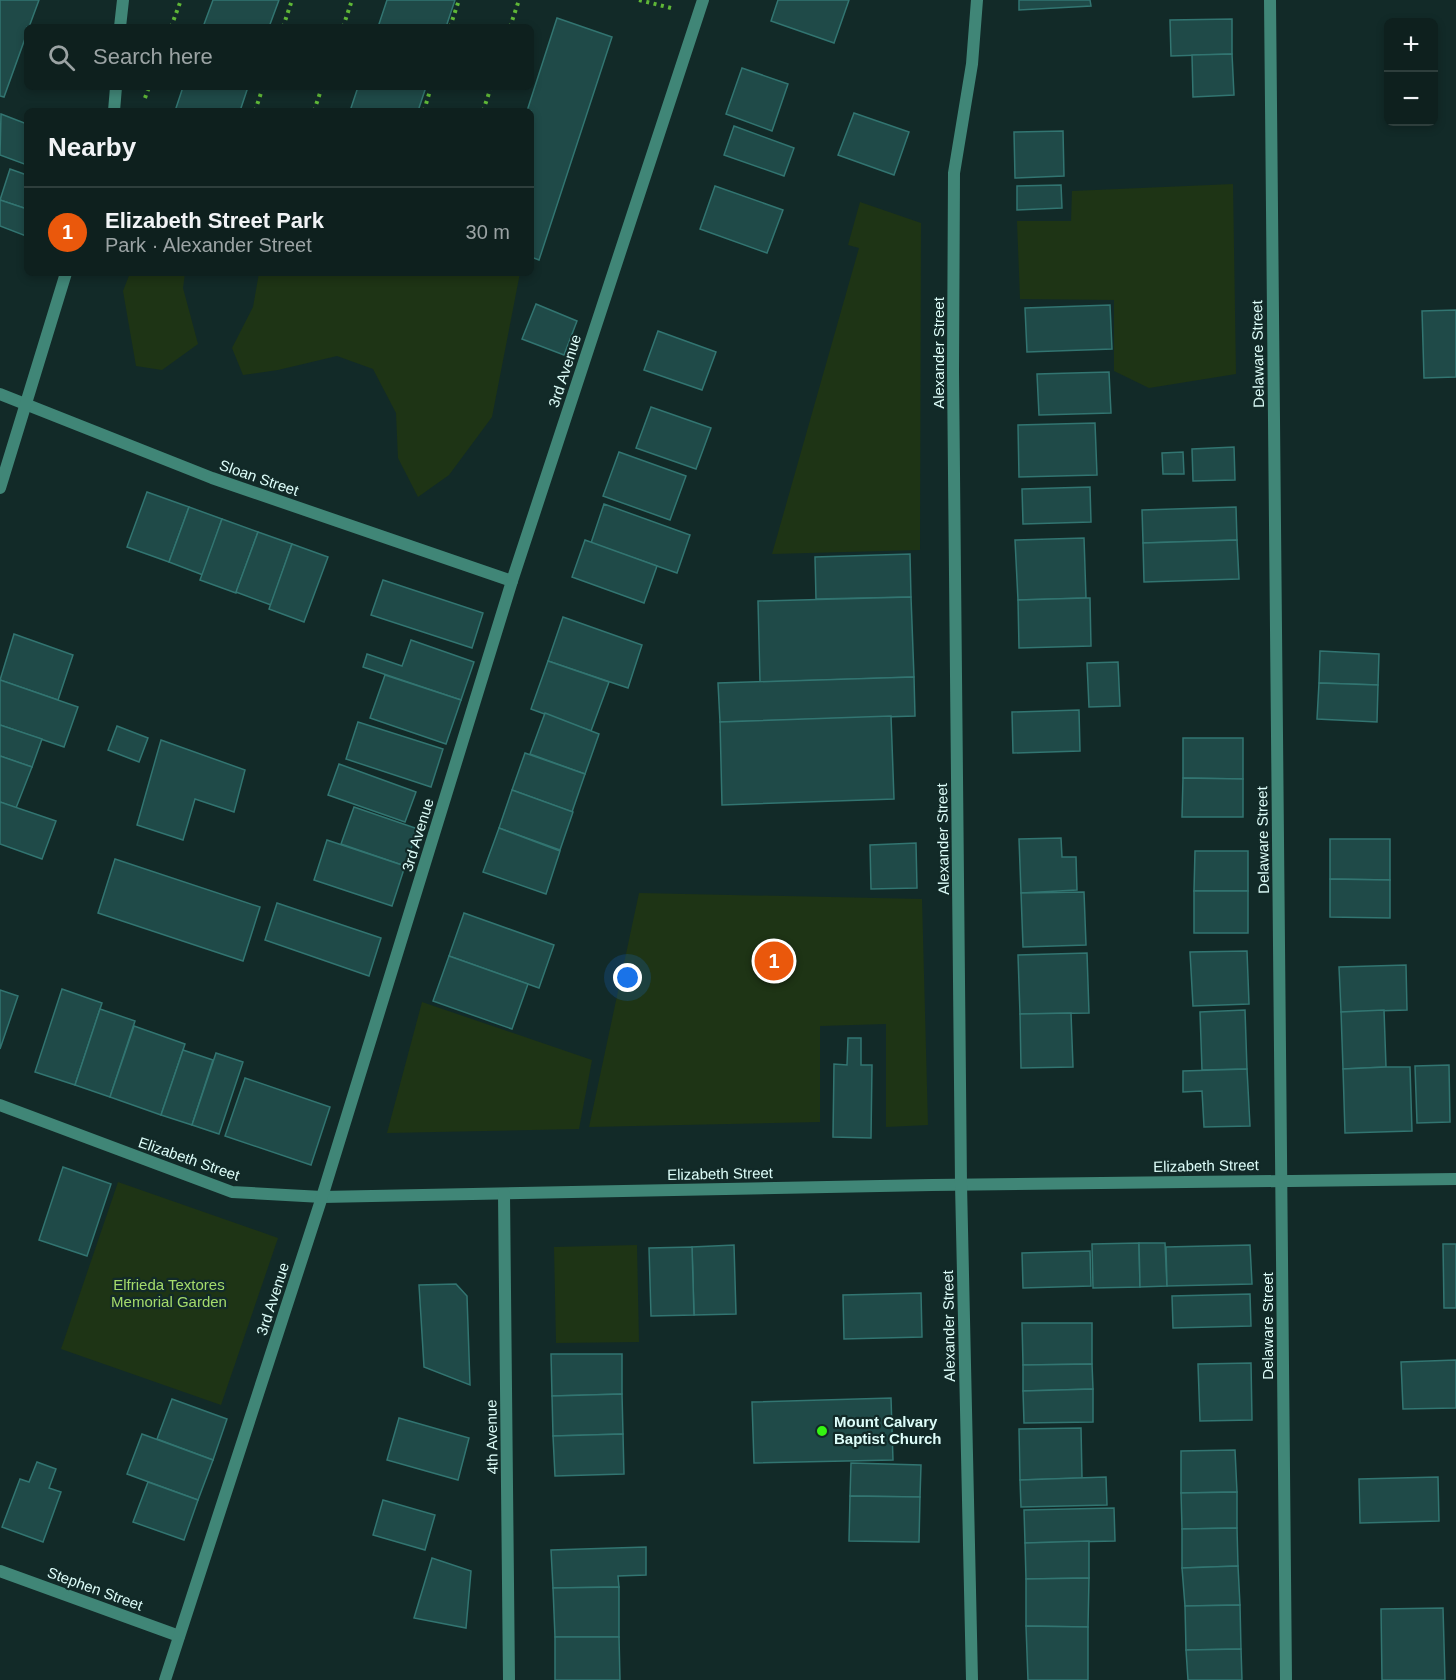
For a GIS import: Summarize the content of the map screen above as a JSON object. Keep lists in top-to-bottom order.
{
  "streets": {
    "street": [
      "Alexander Street",
      "Delaware Street",
      "3rd Avenue",
      "Sloan Street",
      "Elizabeth Street",
      "4th Avenue",
      "Stephen Street"
    ]
  },
  "crossings": [
    ["Alexander Street", "Elizabeth Street"],
    ["Delaware Street", "Elizabeth Street"],
    ["3rd Avenue", "Sloan Street"],
    ["3rd Avenue", "Elizabeth Street"],
    ["3rd Avenue", "Stephen Street"],
    ["Elizabeth Street", "4th Avenue"]
  ],
  "parks": ["Elfrieda Textores Memorial Garden"],
  "places": ["Mount Calvary Baptist Church"],
  "page": {
    "map_buttons": ["+", "−"],
    "search": "Search here",
    "heading": "Nearby",
    "list": [
      {
        "mark": "1",
        "name": "Elizabeth Street Park",
        "note": "Park · Alexander Street",
        "value": "30 m"
      }
    ],
    "pins": "1"
  }
}
